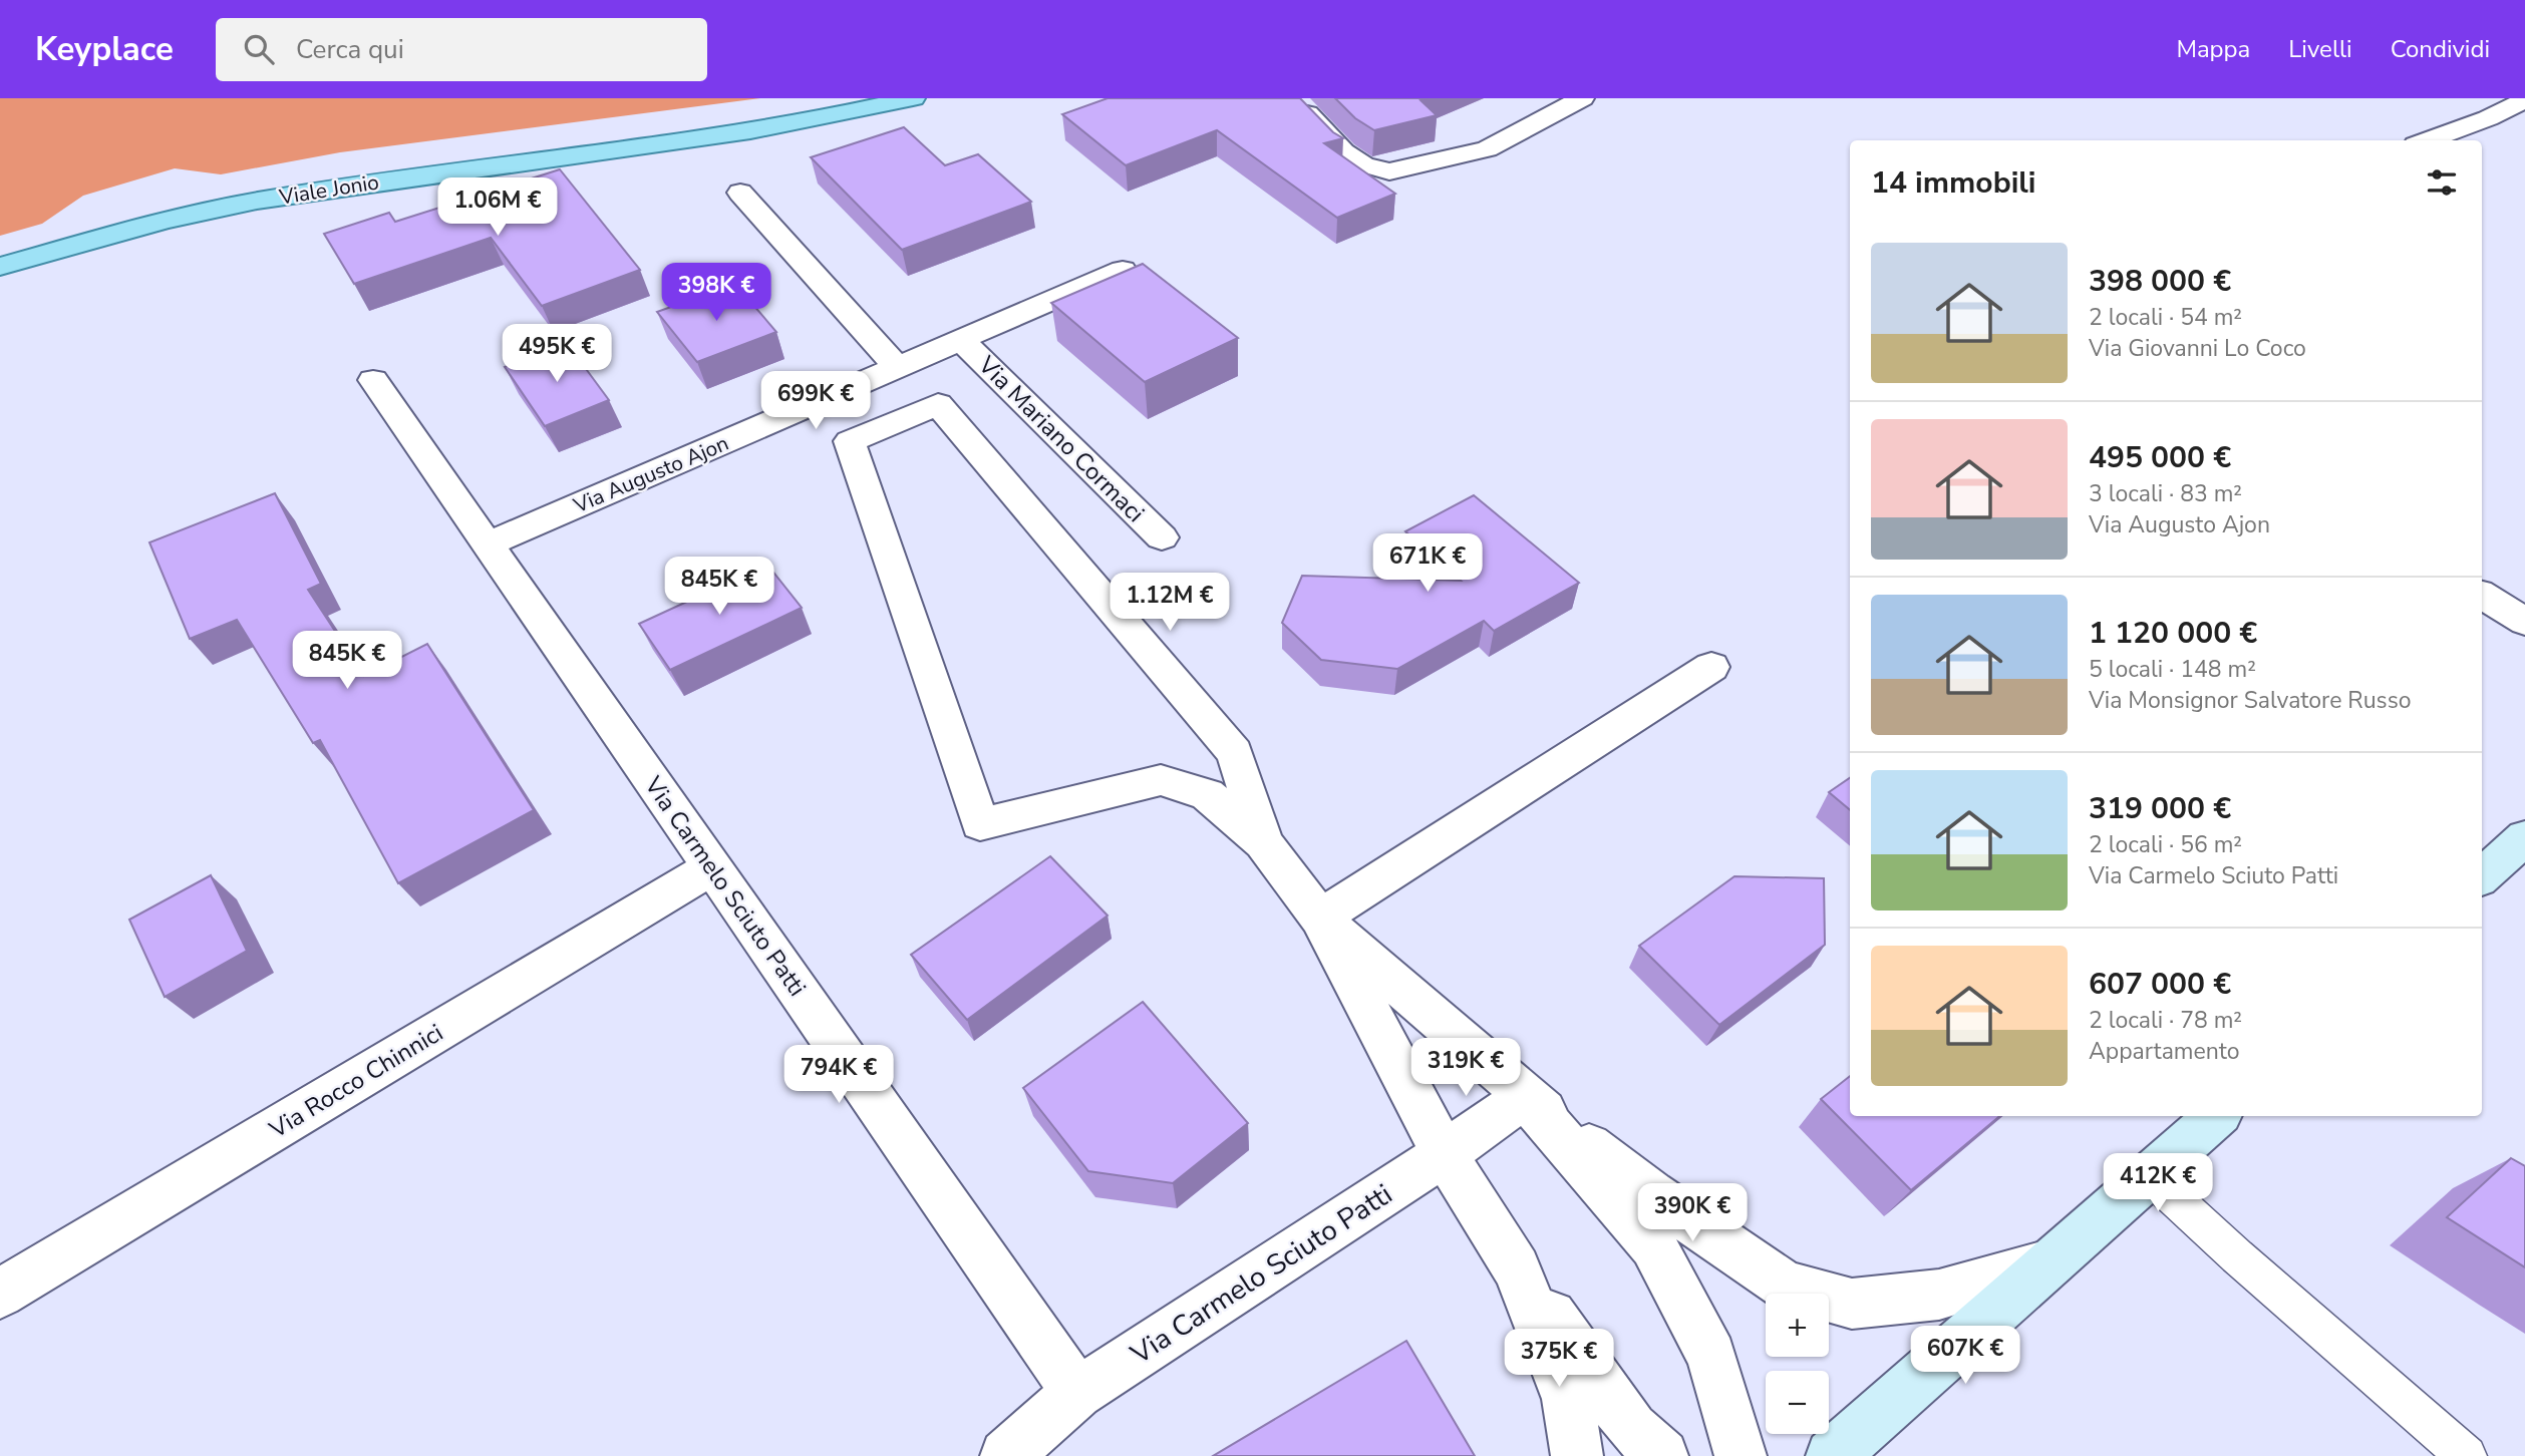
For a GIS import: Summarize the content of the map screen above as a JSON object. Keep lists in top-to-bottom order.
{
  "streets": {
    "main road": ["Viale Jonio"],
    "street": [
      "Via Mariano Cormaci",
      "Via Augusto Ajon",
      "Via Carmelo Sciuto Patti",
      "Via Rocco Chinnici"
    ]
  },
  "crossings": [
    ["Via Mariano Cormaci", "Via Augusto Ajon"],
    ["Via Augusto Ajon", "Via Carmelo Sciuto Patti"],
    ["Via Carmelo Sciuto Patti", "Via Rocco Chinnici"]
  ],
  "page": {
    "header": "Keyplace",
    "search": "Cerca qui",
    "nav": ["Mappa", "Livelli", "Condividi"],
    "heading": "14 immobili",
    "price": [
      "1.06M €",
      "398K €",
      "495K €",
      "699K €",
      "671K €",
      "845K €",
      "1.12M €",
      "845K €",
      "319K €",
      "794K €",
      "412K €",
      "390K €",
      "607K €",
      "375K €"
    ],
    "list": [
      {
        "name": "398 000 €",
        "note": "2 locali · 54 m² · Via Giovanni Lo Coco"
      },
      {
        "name": "495 000 €",
        "note": "3 locali · 83 m² · Via Augusto Ajon"
      },
      {
        "name": "1 120 000 €",
        "note": "5 locali · 148 m² · Via Monsignor Salvatore Russo"
      },
      {
        "name": "319 000 €",
        "note": "2 locali · 56 m² · Via Carmelo Sciuto Patti"
      },
      {
        "name": "607 000 €",
        "note": "2 locali · 78 m² · Appartamento"
      }
    ],
    "map_buttons": ["+", "−"]
  }
}
